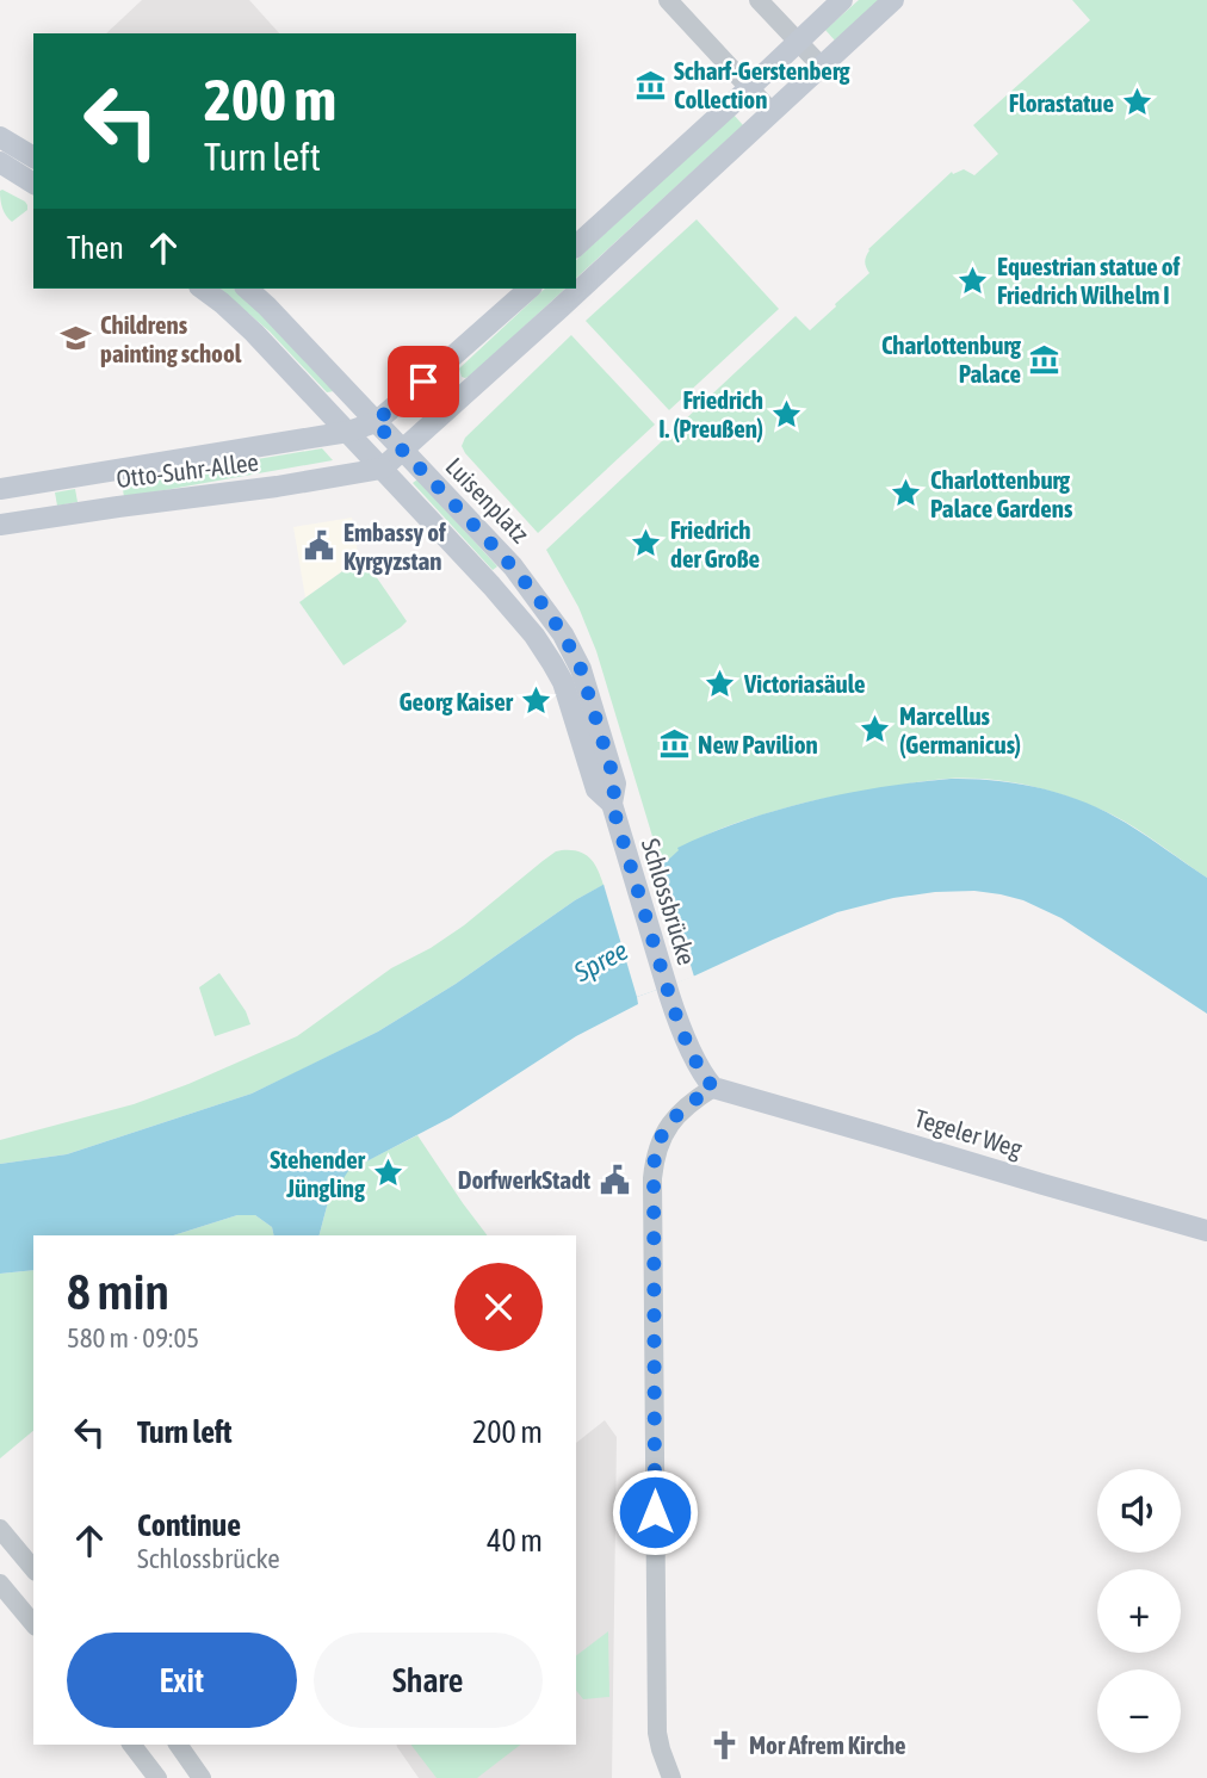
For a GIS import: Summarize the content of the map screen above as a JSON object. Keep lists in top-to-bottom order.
{
  "streets": {
    "main road": [
      "Otto-Suhr-Allee",
      "Luisenplatz",
      "Schlossbrücke",
      "Tegeler Weg"
    ]
  },
  "crossings": [
    ["Otto-Suhr-Allee", "Luisenplatz"],
    ["Luisenplatz", "Schlossbrücke"],
    ["Schlossbrücke", "Tegeler Weg"]
  ],
  "water": ["Spree"],
  "places": {
    "museum": ["Scharf-Gerstenberg Collection", "Charlottenburg Palace", "New Pavilion"],
    "place": [
      "Florastatue",
      "Equestrian statue of Friedrich Wilhelm I",
      "Friedrich I. (Preußen)",
      "Charlottenburg Palace Gardens",
      "Friedrich der Große",
      "Victoriasäule",
      "Georg Kaiser",
      "Marcellus (Germanicus)",
      "Stehender Jüngling"
    ],
    "school or university": ["Childrens painting school"],
    "public building": ["Embassy of Kyrgyzstan", "DorfwerkStadt"],
    "church": ["Mor Afrem Kirche"]
  },
  "page": {
    "turn": ["200 m", "Turn left"],
    "then": "Then",
    "heading": ["8 min", "580 m · 09:05"],
    "list": [
      {
        "name": "Turn left",
        "value": "200 m"
      },
      {
        "name": "Continue",
        "note": "Schlossbrücke",
        "value": "40 m"
      }
    ],
    "map_buttons": ["+", "−"],
    "buttons": ["Exit", "Share"]
  }
}
